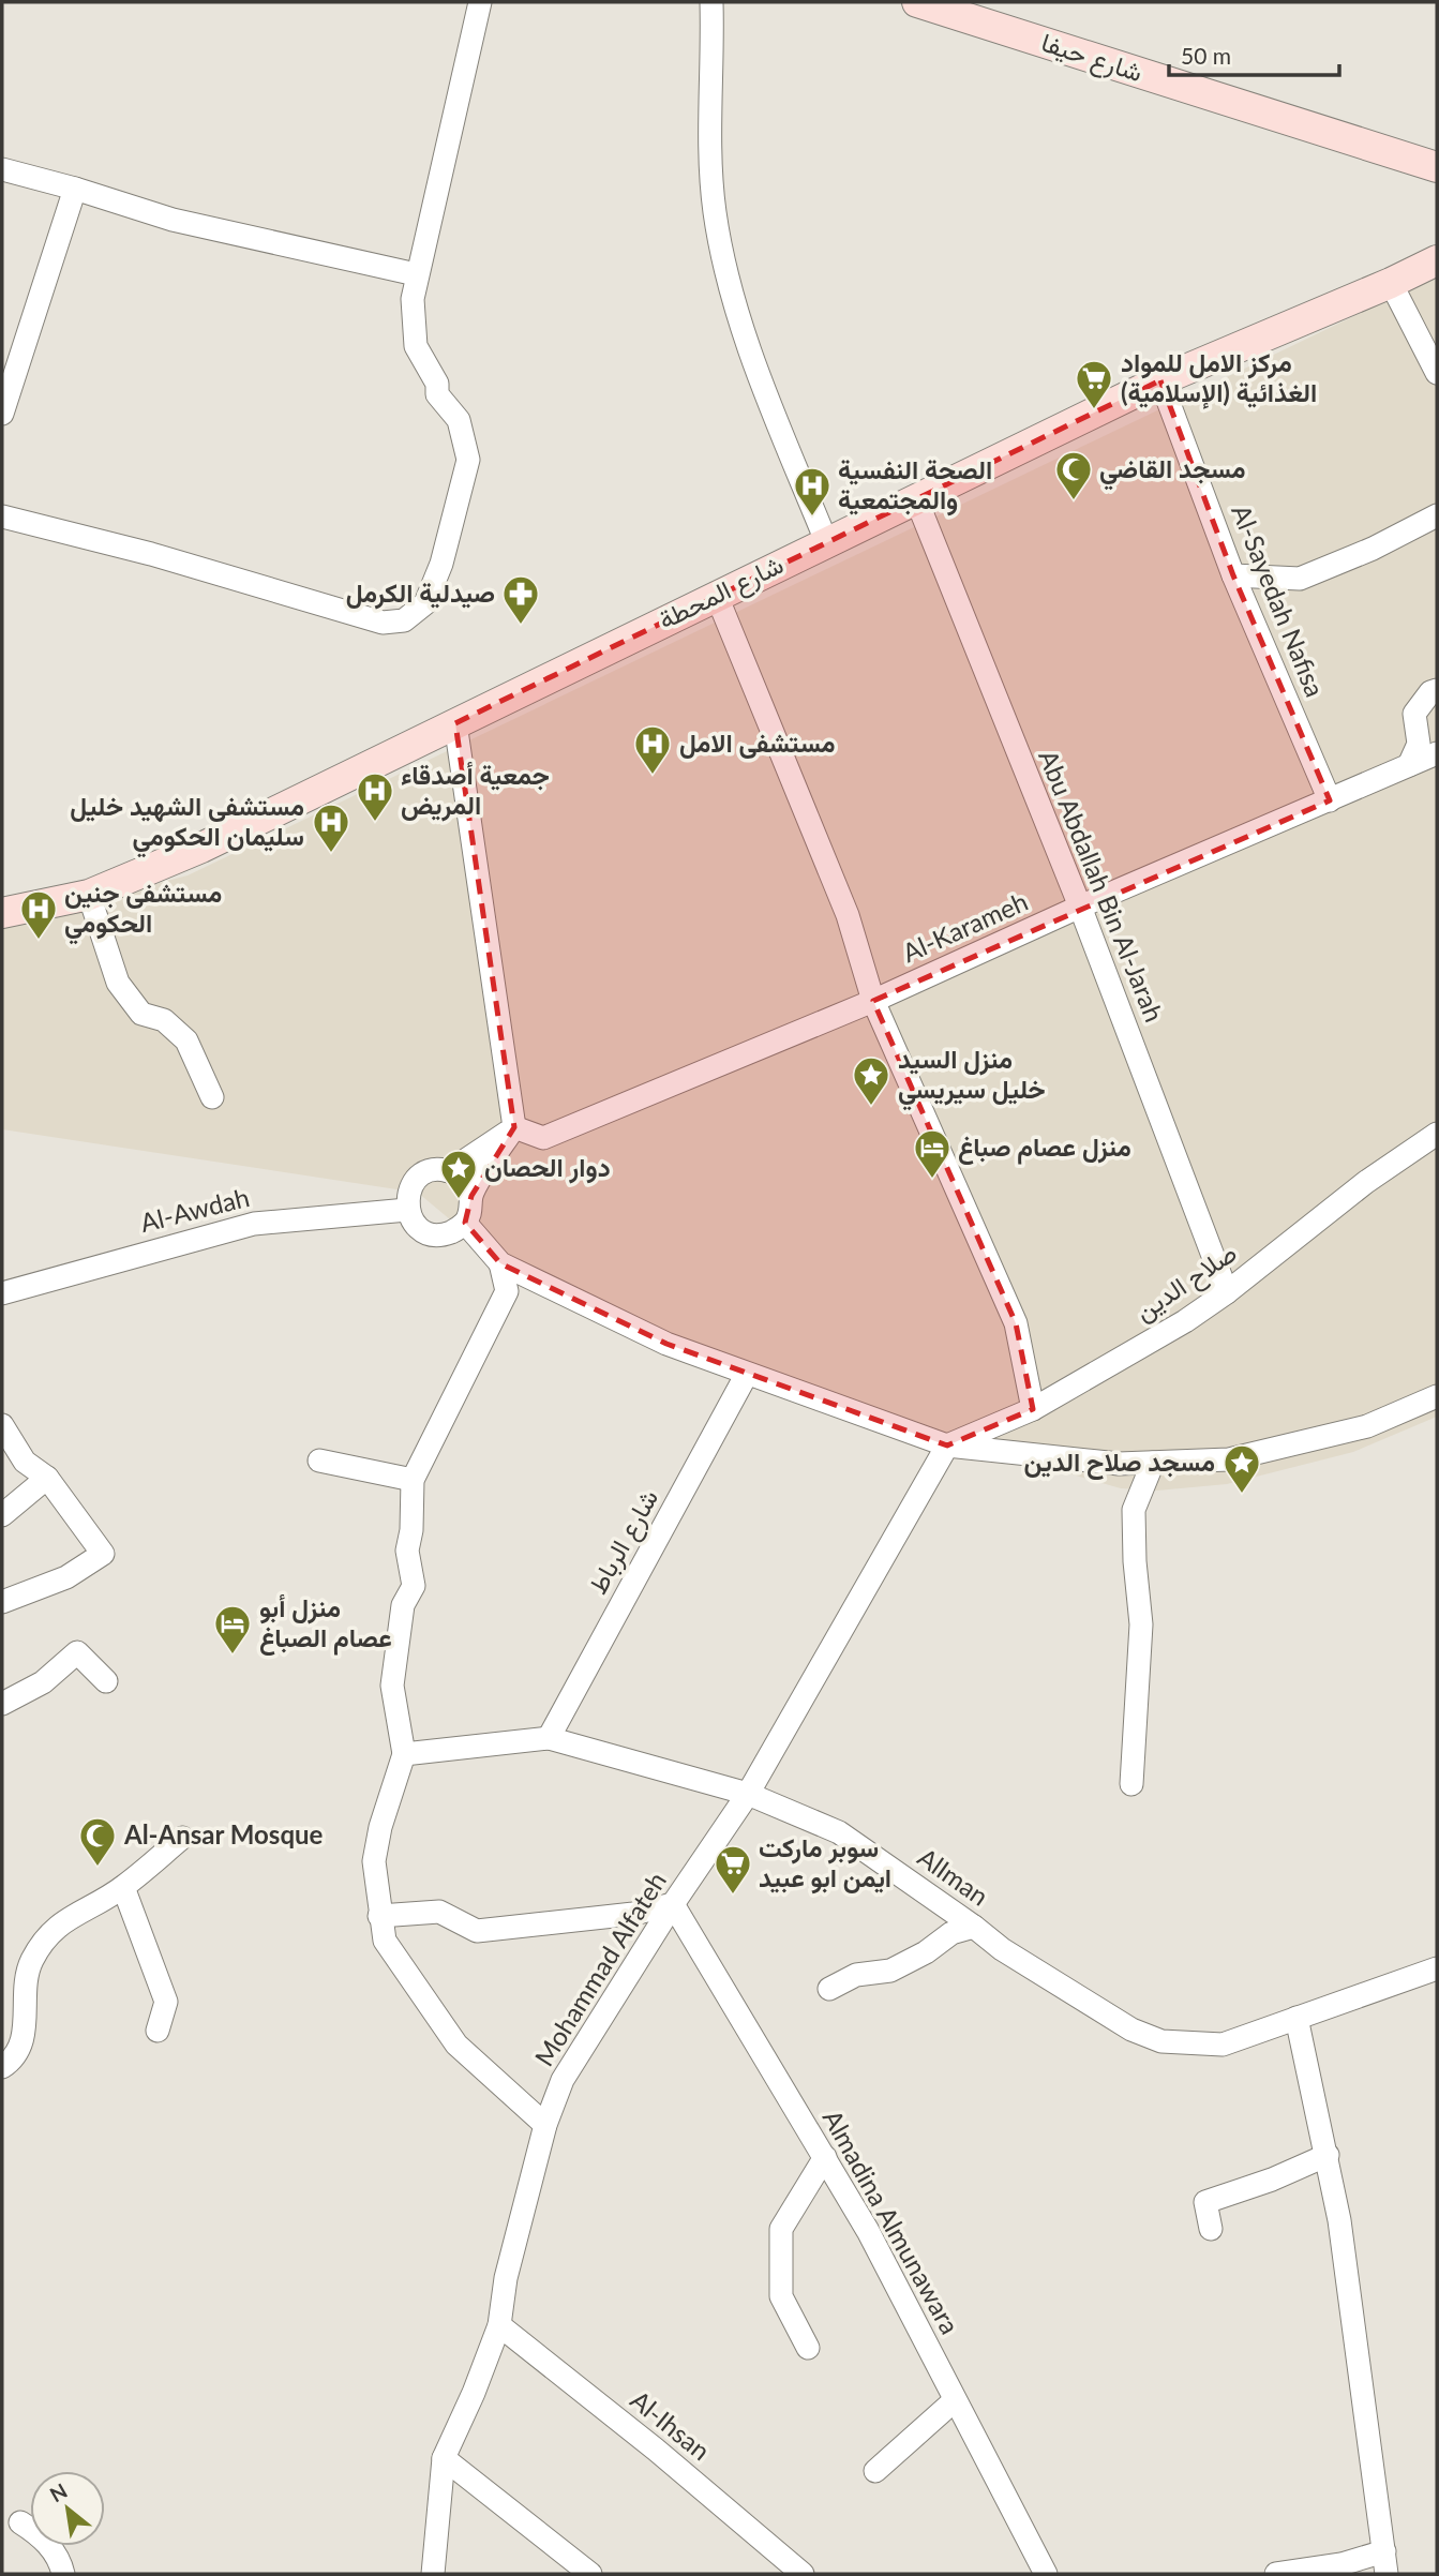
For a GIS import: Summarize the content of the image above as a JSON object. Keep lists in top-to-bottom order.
{
  "streets": {
    "main road": ["شارع حيفا", "شارع المحطة"],
    "street": [
      "Al-Sayedah Nafisa",
      "Abu Abdallah Bin Al-Jarah",
      "Al-Karameh",
      "Al-Awdah",
      "صلاح الدين",
      "شارع الرباط",
      "AlIman",
      "Mohammad Alfateh",
      "Almadina Almunawara",
      "Al-Ihsan"
    ]
  },
  "crossings": [
    ["شارع المحطة", "Al-Sayedah Nafisa"],
    ["شارع المحطة", "Abu Abdallah Bin Al-Jarah"],
    ["Al-Sayedah Nafisa", "Al-Karameh"],
    ["Abu Abdallah Bin Al-Jarah", "Al-Karameh"],
    ["Abu Abdallah Bin Al-Jarah", "صلاح الدين"],
    ["صلاح الدين", "Mohammad Alfateh"],
    ["شارع الرباط", "AlIman"],
    ["AlIman", "Mohammad Alfateh"],
    ["Mohammad Alfateh", "Almadina Almunawara"],
    ["Mohammad Alfateh", "Al-Ihsan"]
  ],
  "places": {
    "supermarket": ["مركز الامل للمواد الغذائية (الإسلامية)", "سوبر ماركت ايمن ابو عبيد"],
    "mosque": ["مسجد القاضي", "Al-Ansar Mosque"],
    "hospital": [
      "الصحة النفسية والمجتمعية",
      "مستشفى الامل",
      "جمعية أصدقاء المريض",
      "مستشفى الشهيد خليل سليمان الحكومي",
      "مستشفى جنين الحكومي"
    ],
    "pharmacy": ["صيدلية الكرمل"],
    "place": ["منزل السيد خليل سيريسي", "دوار الحصان", "مسجد صلاح الدين"],
    "hotel": ["منزل عصام صباغ", "منزل أبو عصام الصباغ"]
  },
  "scale_bar": "50 m",
  "north": "top left"
}
